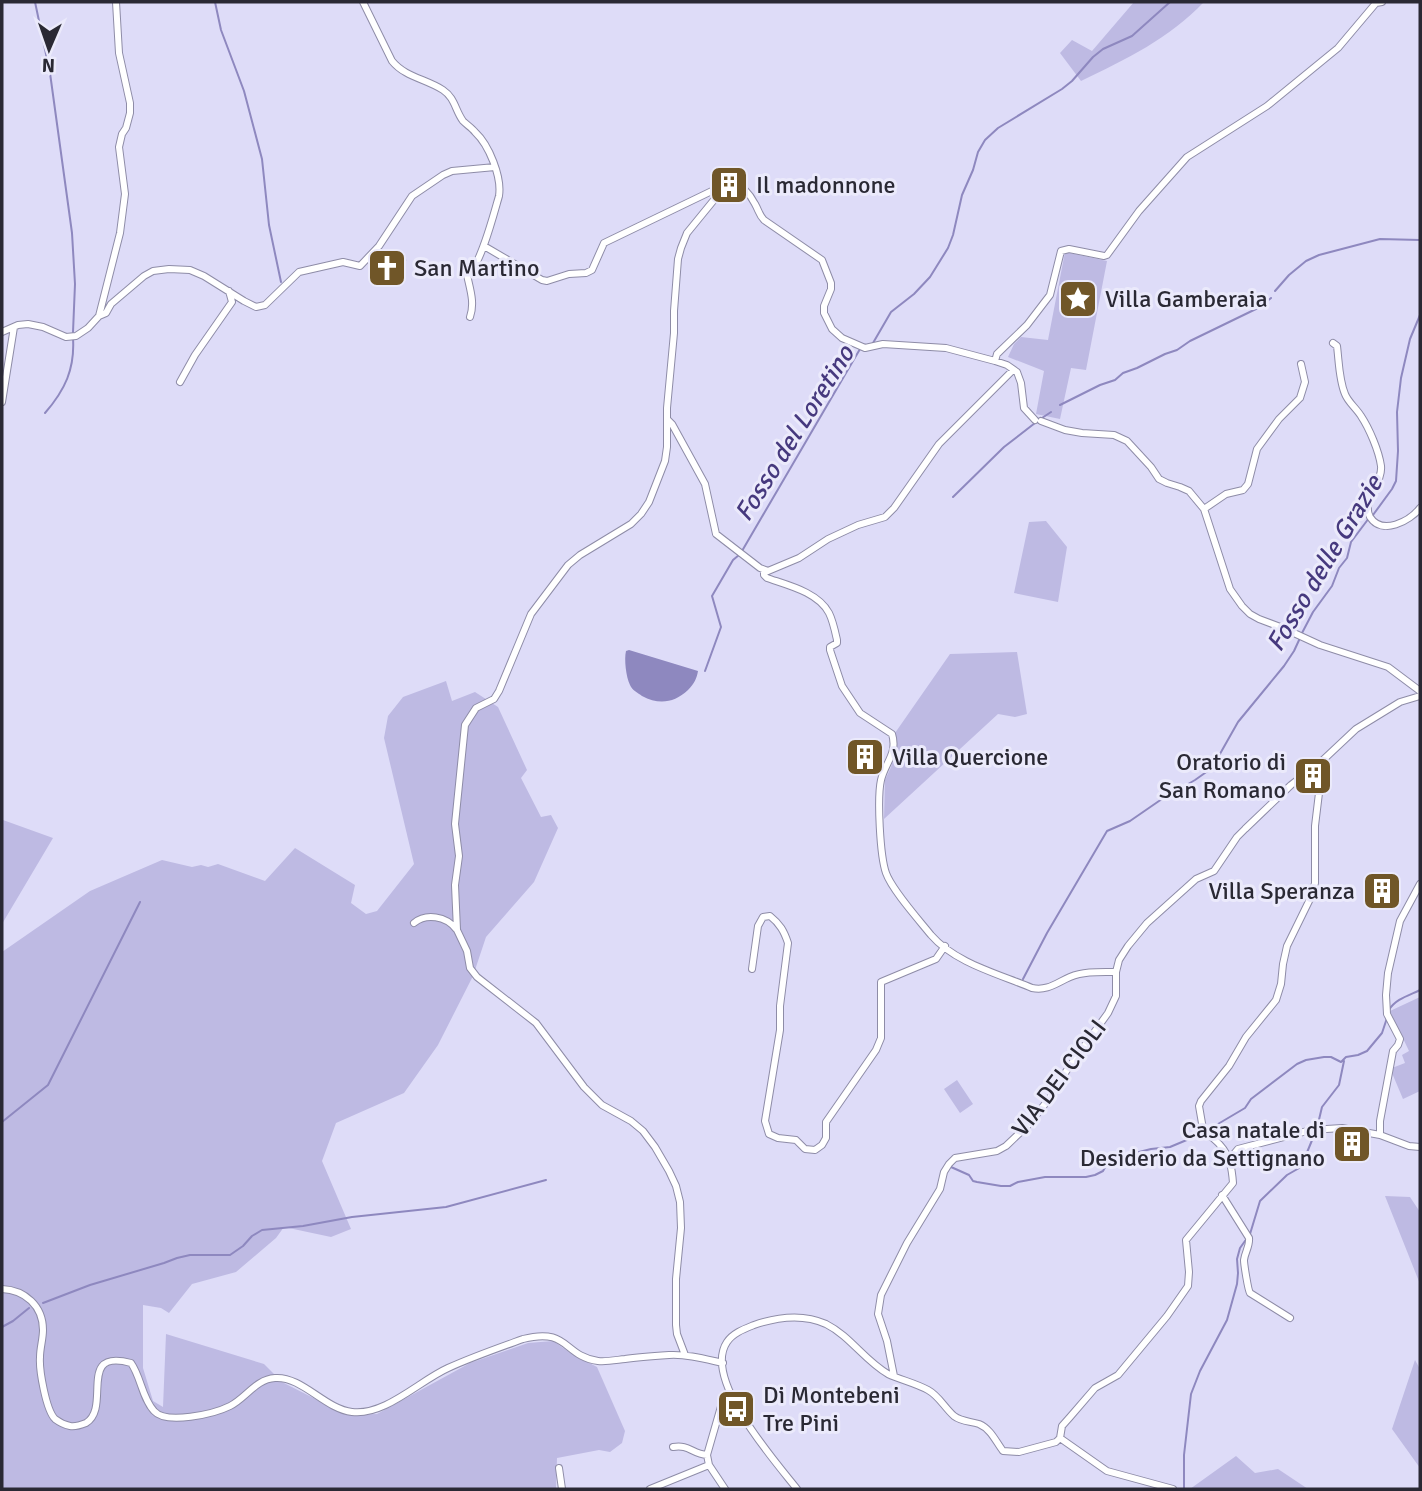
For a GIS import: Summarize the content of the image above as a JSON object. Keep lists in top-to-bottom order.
{
  "streets": {
    "street": ["VIA DEI CIOLI"]
  },
  "water": ["Fosso del Loretino", "Fosso delle Grazie"],
  "places": {
    "building": [
      "Il madonnone",
      "Villa Quercione",
      "Oratorio di San Romano",
      "Villa Speranza",
      "Casa natale di Desiderio da Settignano"
    ],
    "church": ["San Martino"],
    "place": ["Villa Gamberaia"],
    "bus stop": ["Di Montebeni Tre Pini"]
  },
  "north": "bottom"
}
